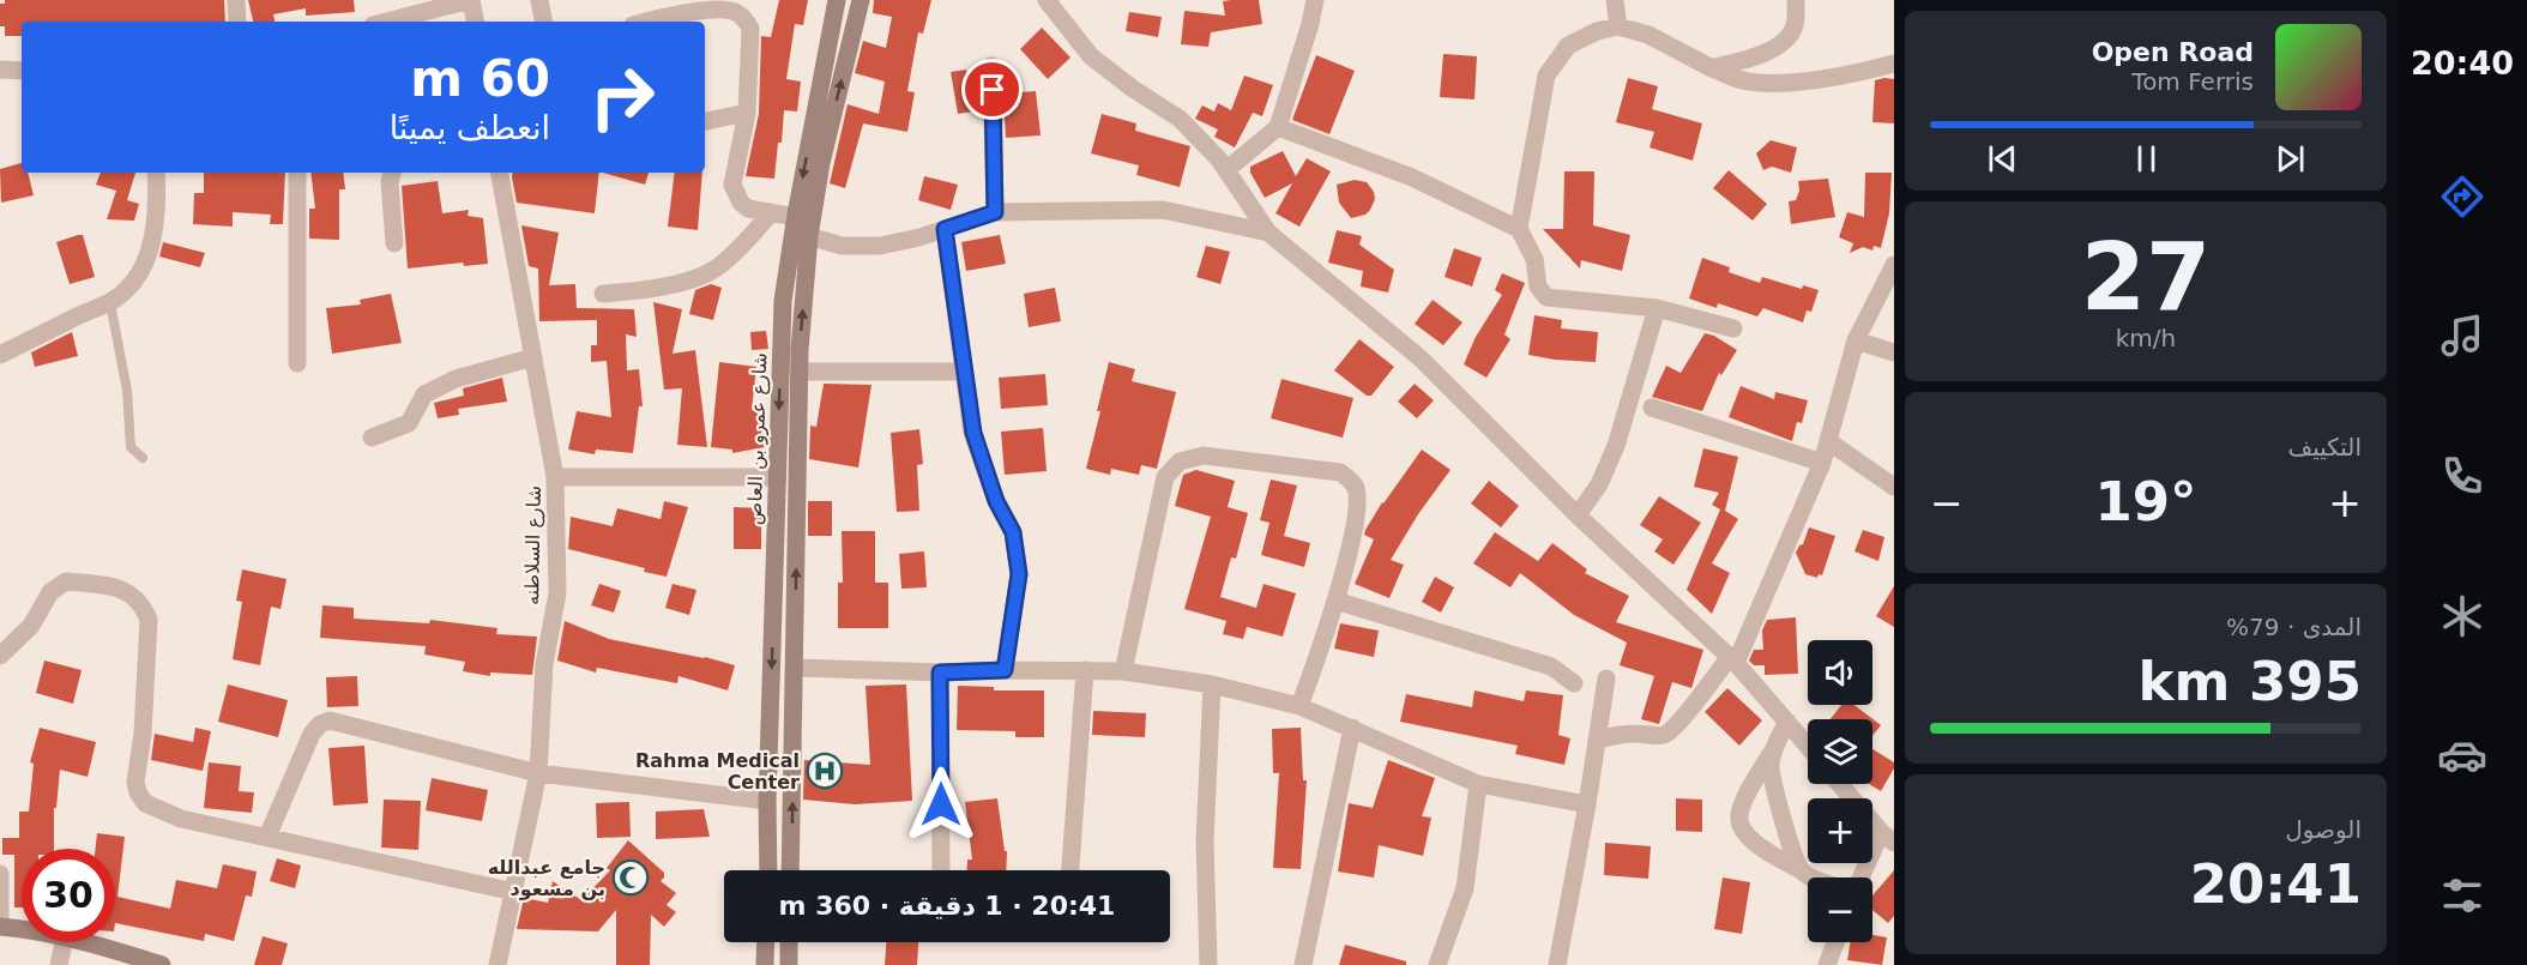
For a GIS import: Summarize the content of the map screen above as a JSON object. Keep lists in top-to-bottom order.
{
  "streets": {
    "street": ["شارع عمرو بن العاص", "شارع السلاطنه"]
  },
  "places": {
    "hospital": ["Rahma Medical Center"],
    "mosque": ["جامع عبدالله بن مسعود"]
  },
  "page": {
    "tabs": "20:40",
    "turn": ["60 m", "انعطف يمينًا"],
    "song": ["Open Road", "Tom Ferris"],
    "tile": [
      ["27", "km/h"],
      "التكييف",
      ["المدى · 79%", "395 km"],
      ["الوصول", "20:41"]
    ],
    "heat": ["−", "19°", "+"],
    "map_buttons": ["+", "−"],
    "limit": "30",
    "trip": "20:41 · 1 دقيقة · 360 m"
  }
}
